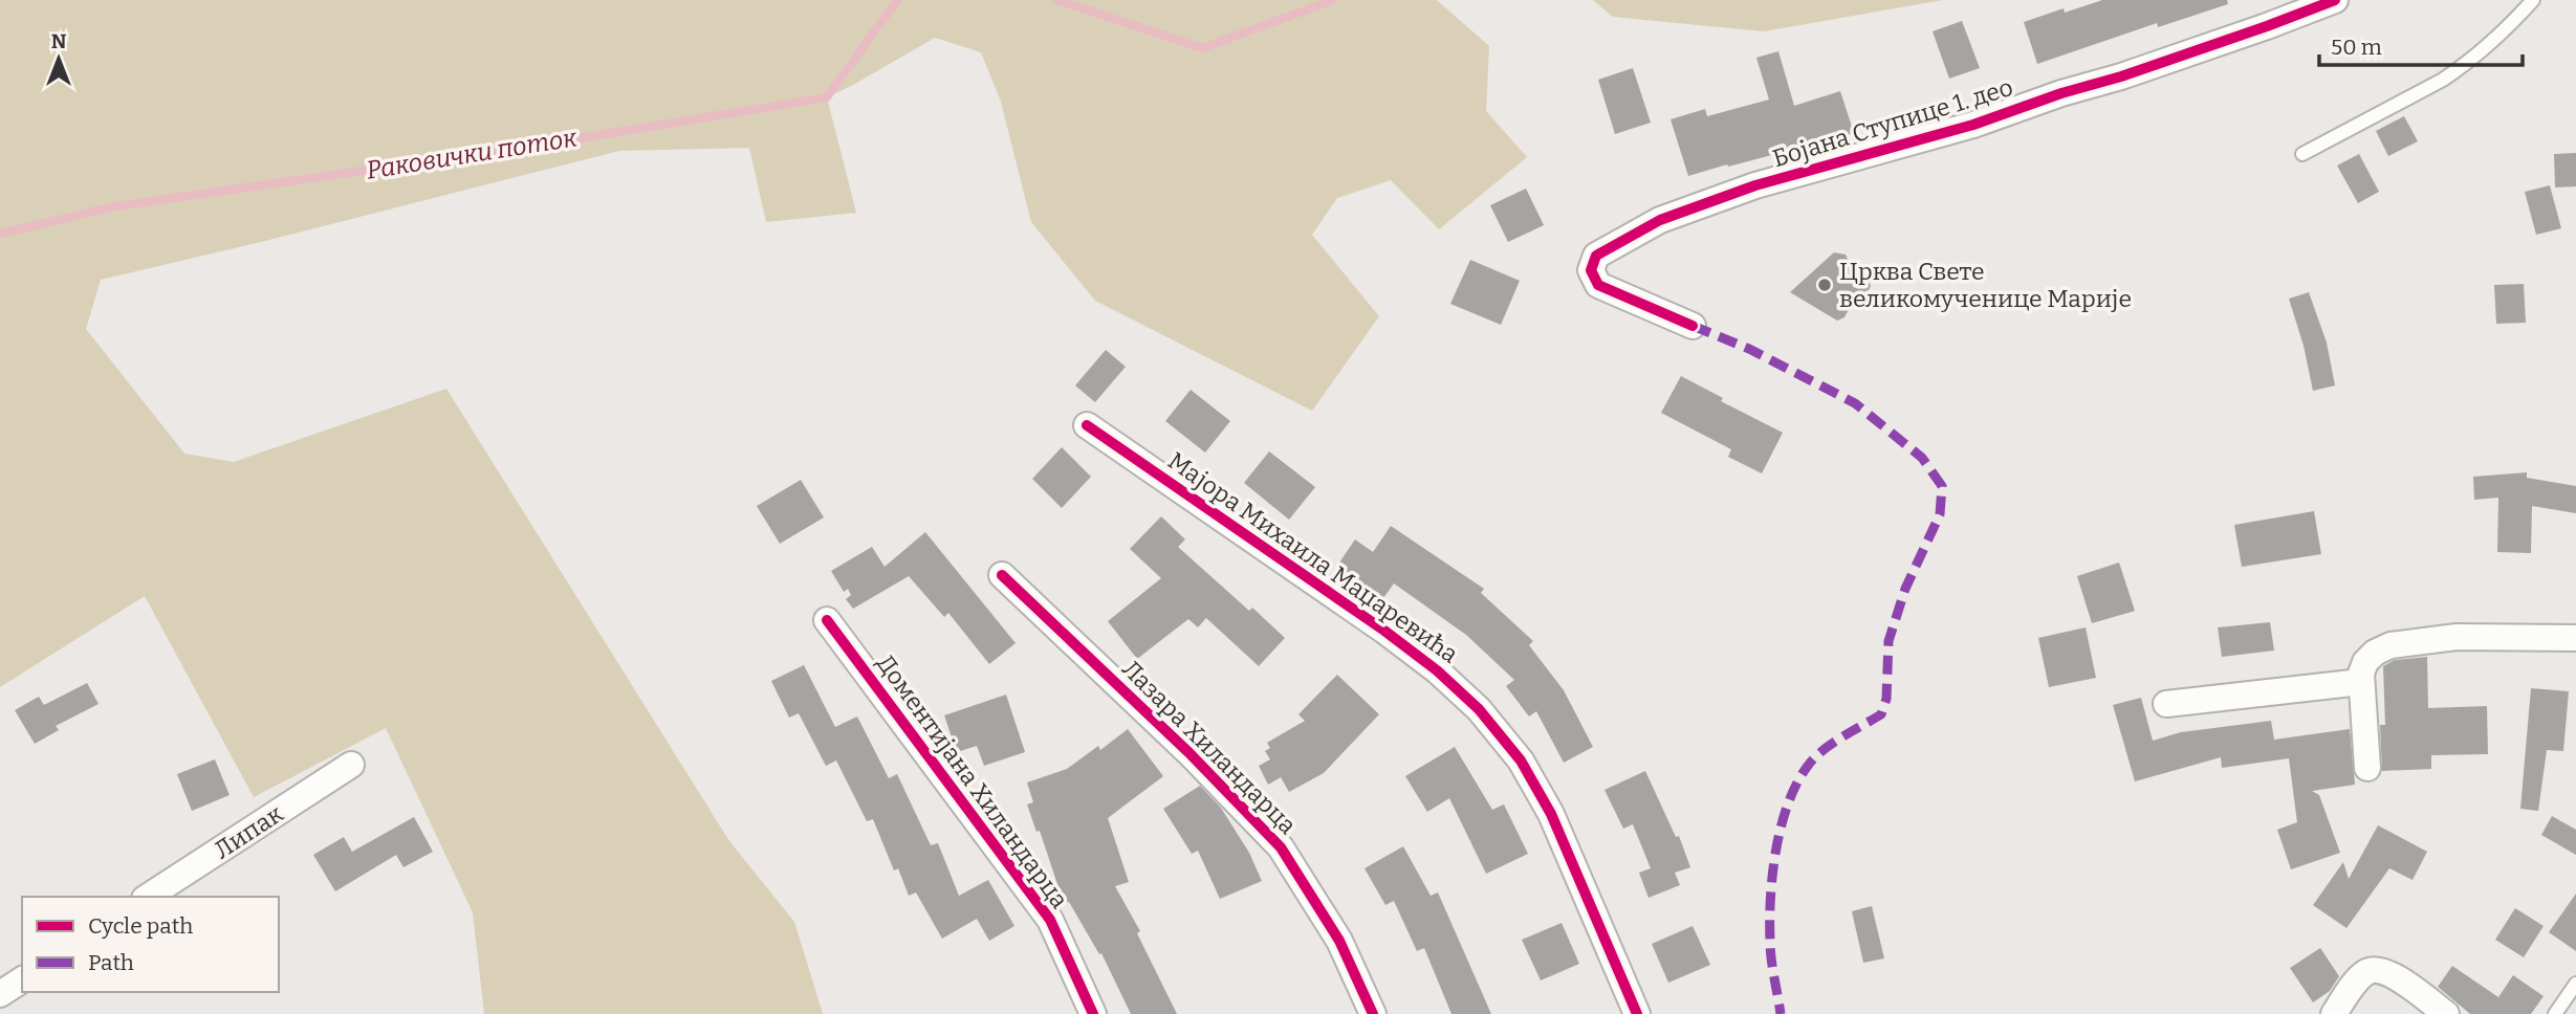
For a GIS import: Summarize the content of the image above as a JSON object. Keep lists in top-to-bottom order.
{
  "streets": {
    "street": [
      "Бојана Ступице 1. део",
      "Мајора Михаила Маџаревића",
      "Лазара Хиландарца",
      "Доментијана Хиландарца",
      "Липак"
    ]
  },
  "water": ["Раковички поток"],
  "places": ["Црква Свете великомученице Марије"],
  "legend": ["Cycle path", "Path"],
  "scale_bar": "50 m",
  "north": "top"
}
